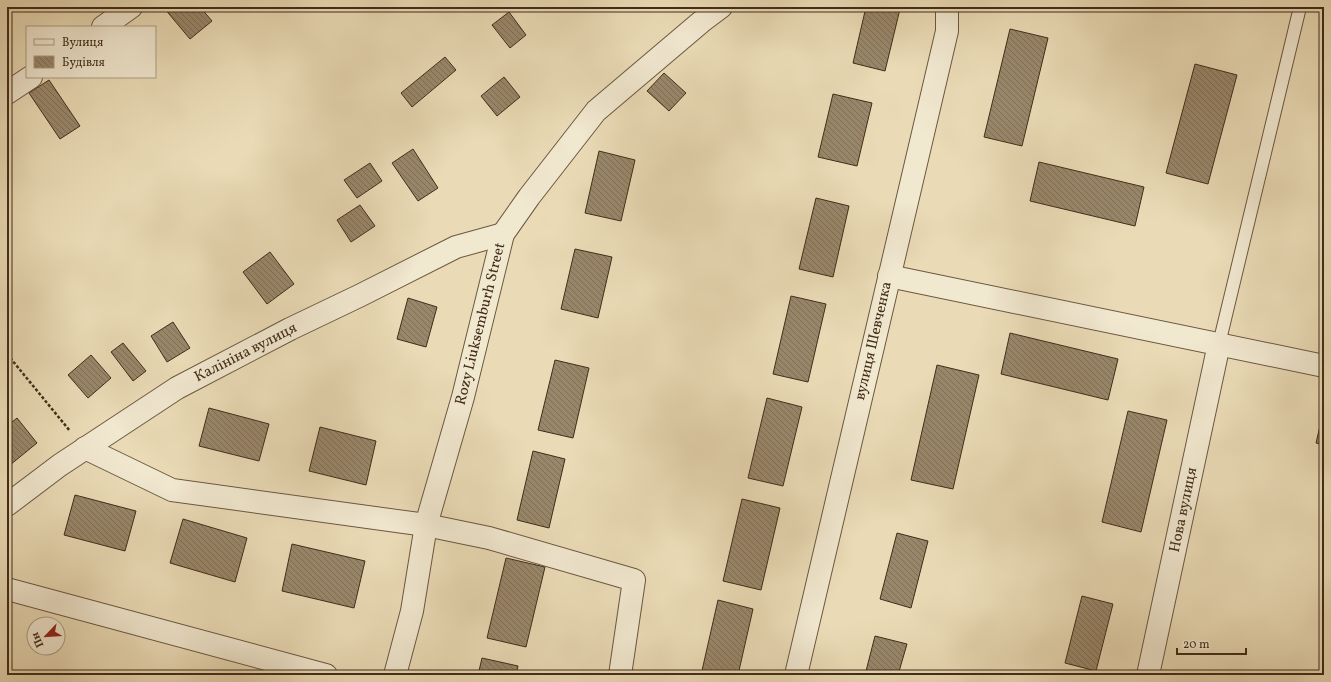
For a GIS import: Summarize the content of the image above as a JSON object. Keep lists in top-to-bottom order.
{
  "streets": {
    "street": [
      "Rozy Liuksemburh Street",
      "вулиця Шевченка",
      "Калініна вулиця",
      "Нова вулиця"
    ]
  },
  "crossings": [
    ["Rozy Liuksemburh Street", "Калініна вулиця"]
  ],
  "legend": ["Вулиця", "Будівля"],
  "scale_bar": "20 m",
  "north": "bottom left"
}
